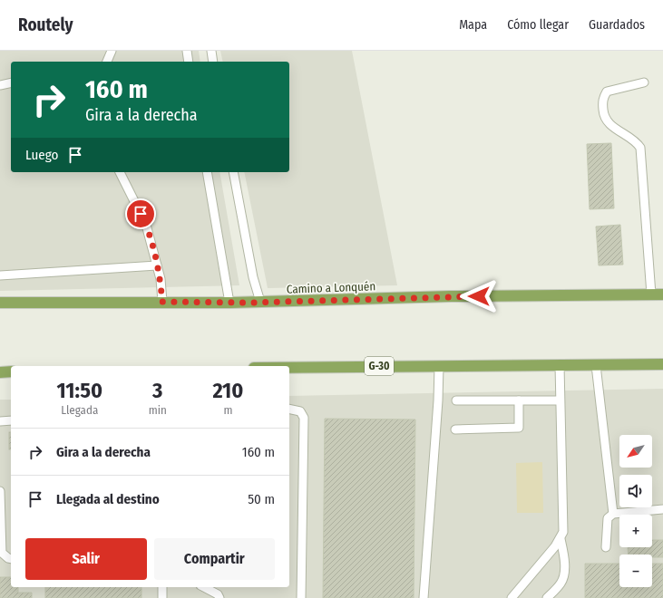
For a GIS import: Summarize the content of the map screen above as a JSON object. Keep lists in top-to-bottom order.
{
  "streets": {
    "main road": ["Camino a Lonquén", "G-30"]
  },
  "north": "bottom left",
  "page": {
    "header": "Routely",
    "nav": ["Mapa", "Cómo llegar", "Guardados"],
    "turn": ["160 m", "Gira a la derecha"],
    "then": "Luego",
    "eta": [
      "11:50",
      "Llegada",
      "3",
      "min",
      "210",
      "m"
    ],
    "list": [
      {
        "name": "Gira a la derecha",
        "value": "160 m"
      },
      {
        "name": "Llegada al destino",
        "value": "50 m"
      }
    ],
    "map_buttons": ["+", "−"],
    "buttons": ["Salir", "Compartir"]
  }
}
